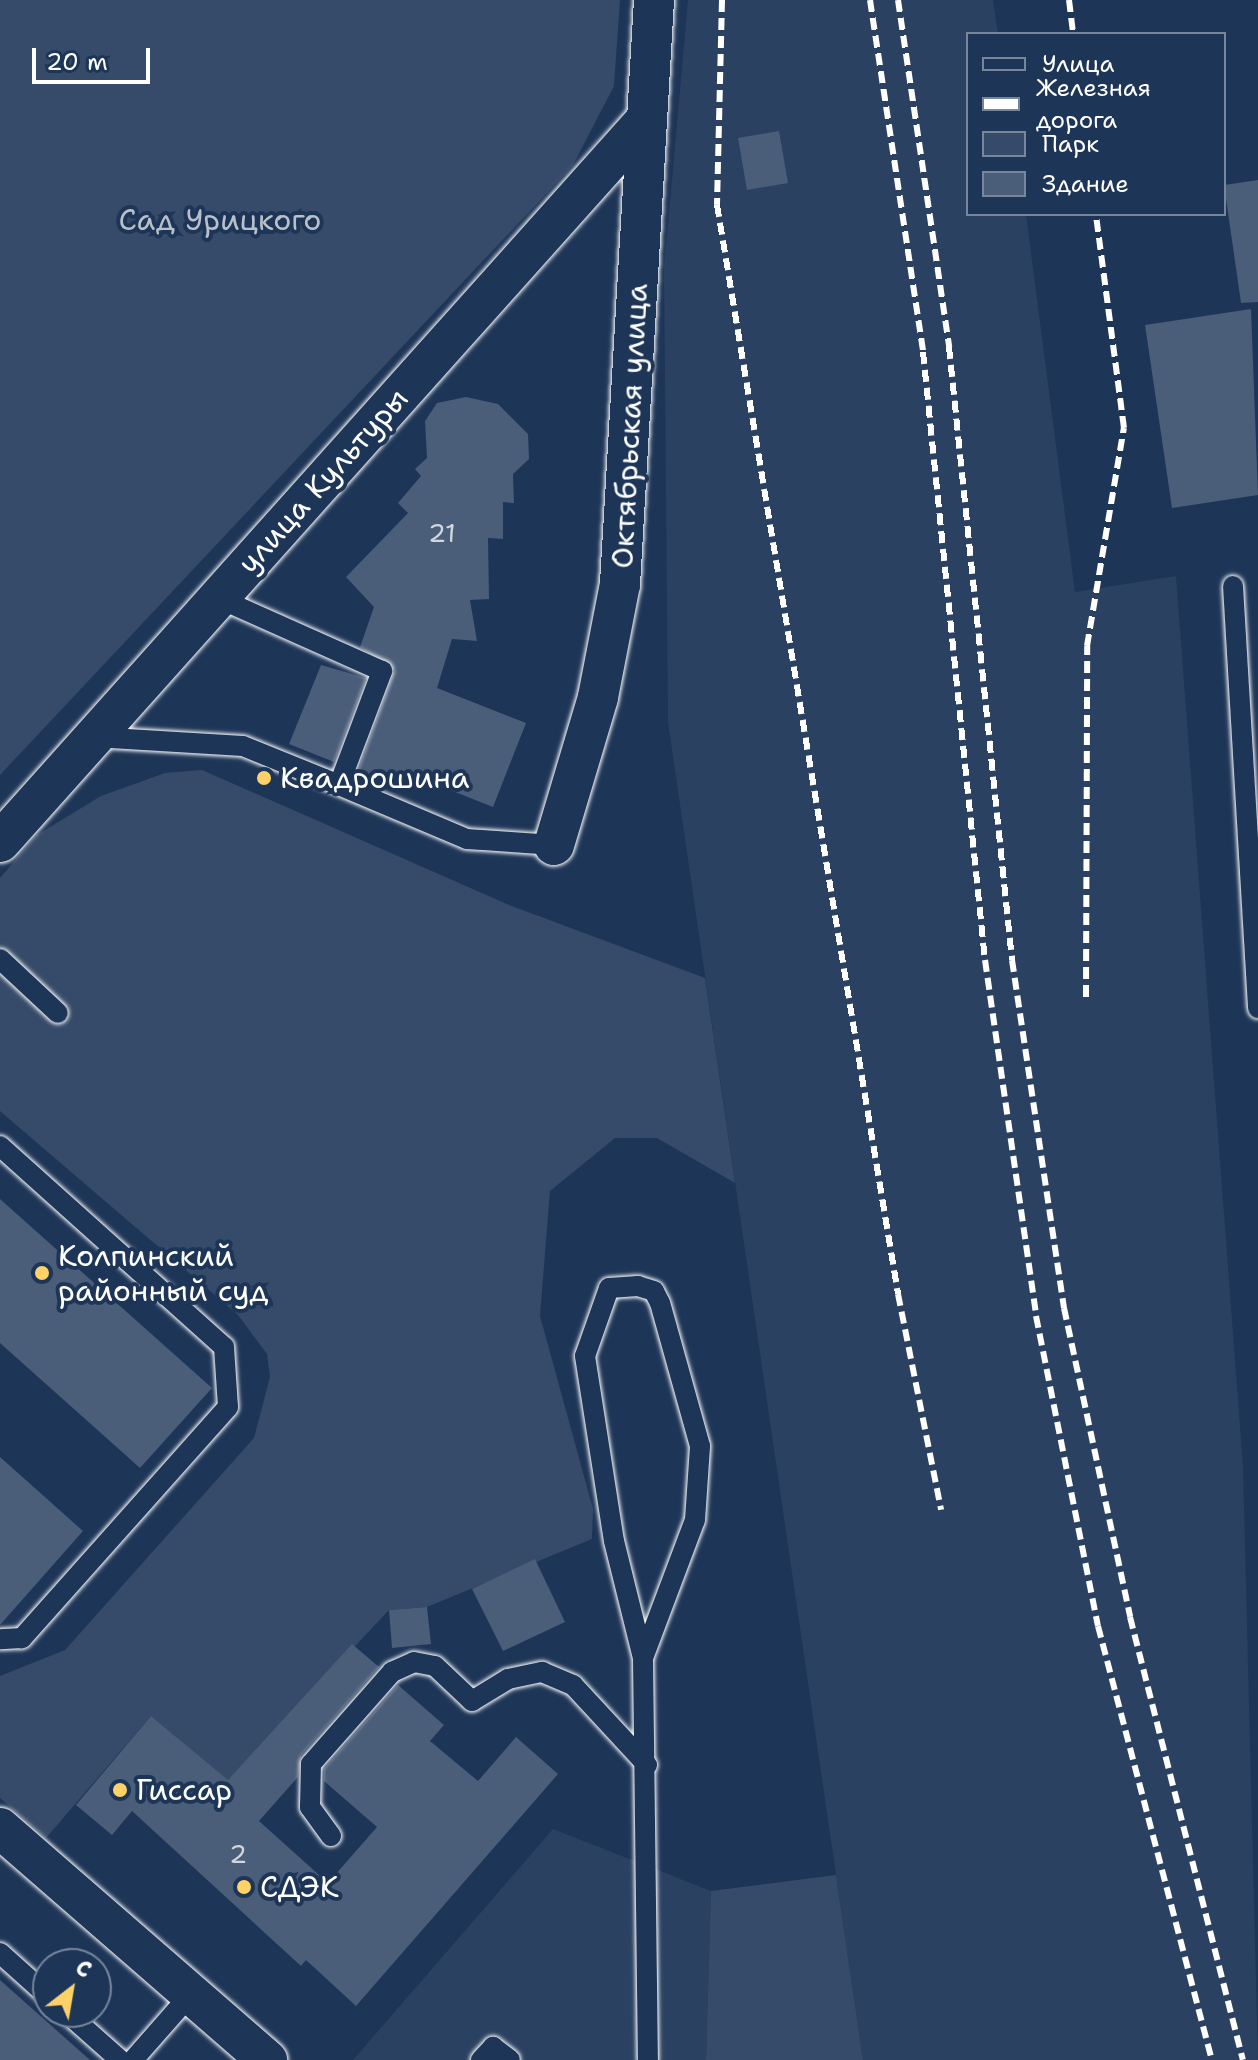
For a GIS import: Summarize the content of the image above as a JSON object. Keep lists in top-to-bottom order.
{
  "streets": {
    "street": ["Октябрьская улица", "улица Культуры"]
  },
  "crossings": [
    ["Октябрьская улица", "улица Культуры"]
  ],
  "parks": ["Сад Урицкого"],
  "places": [
    "Квадрошина",
    "Колпинский районный суд",
    "Гиссар",
    "СДЭК"
  ],
  "house_numbers": ["21", "2"],
  "legend": [
    "Улица",
    "Железная дорога",
    "Парк",
    "Здание"
  ],
  "scale_bar": "20 m",
  "north": "top right"
}
